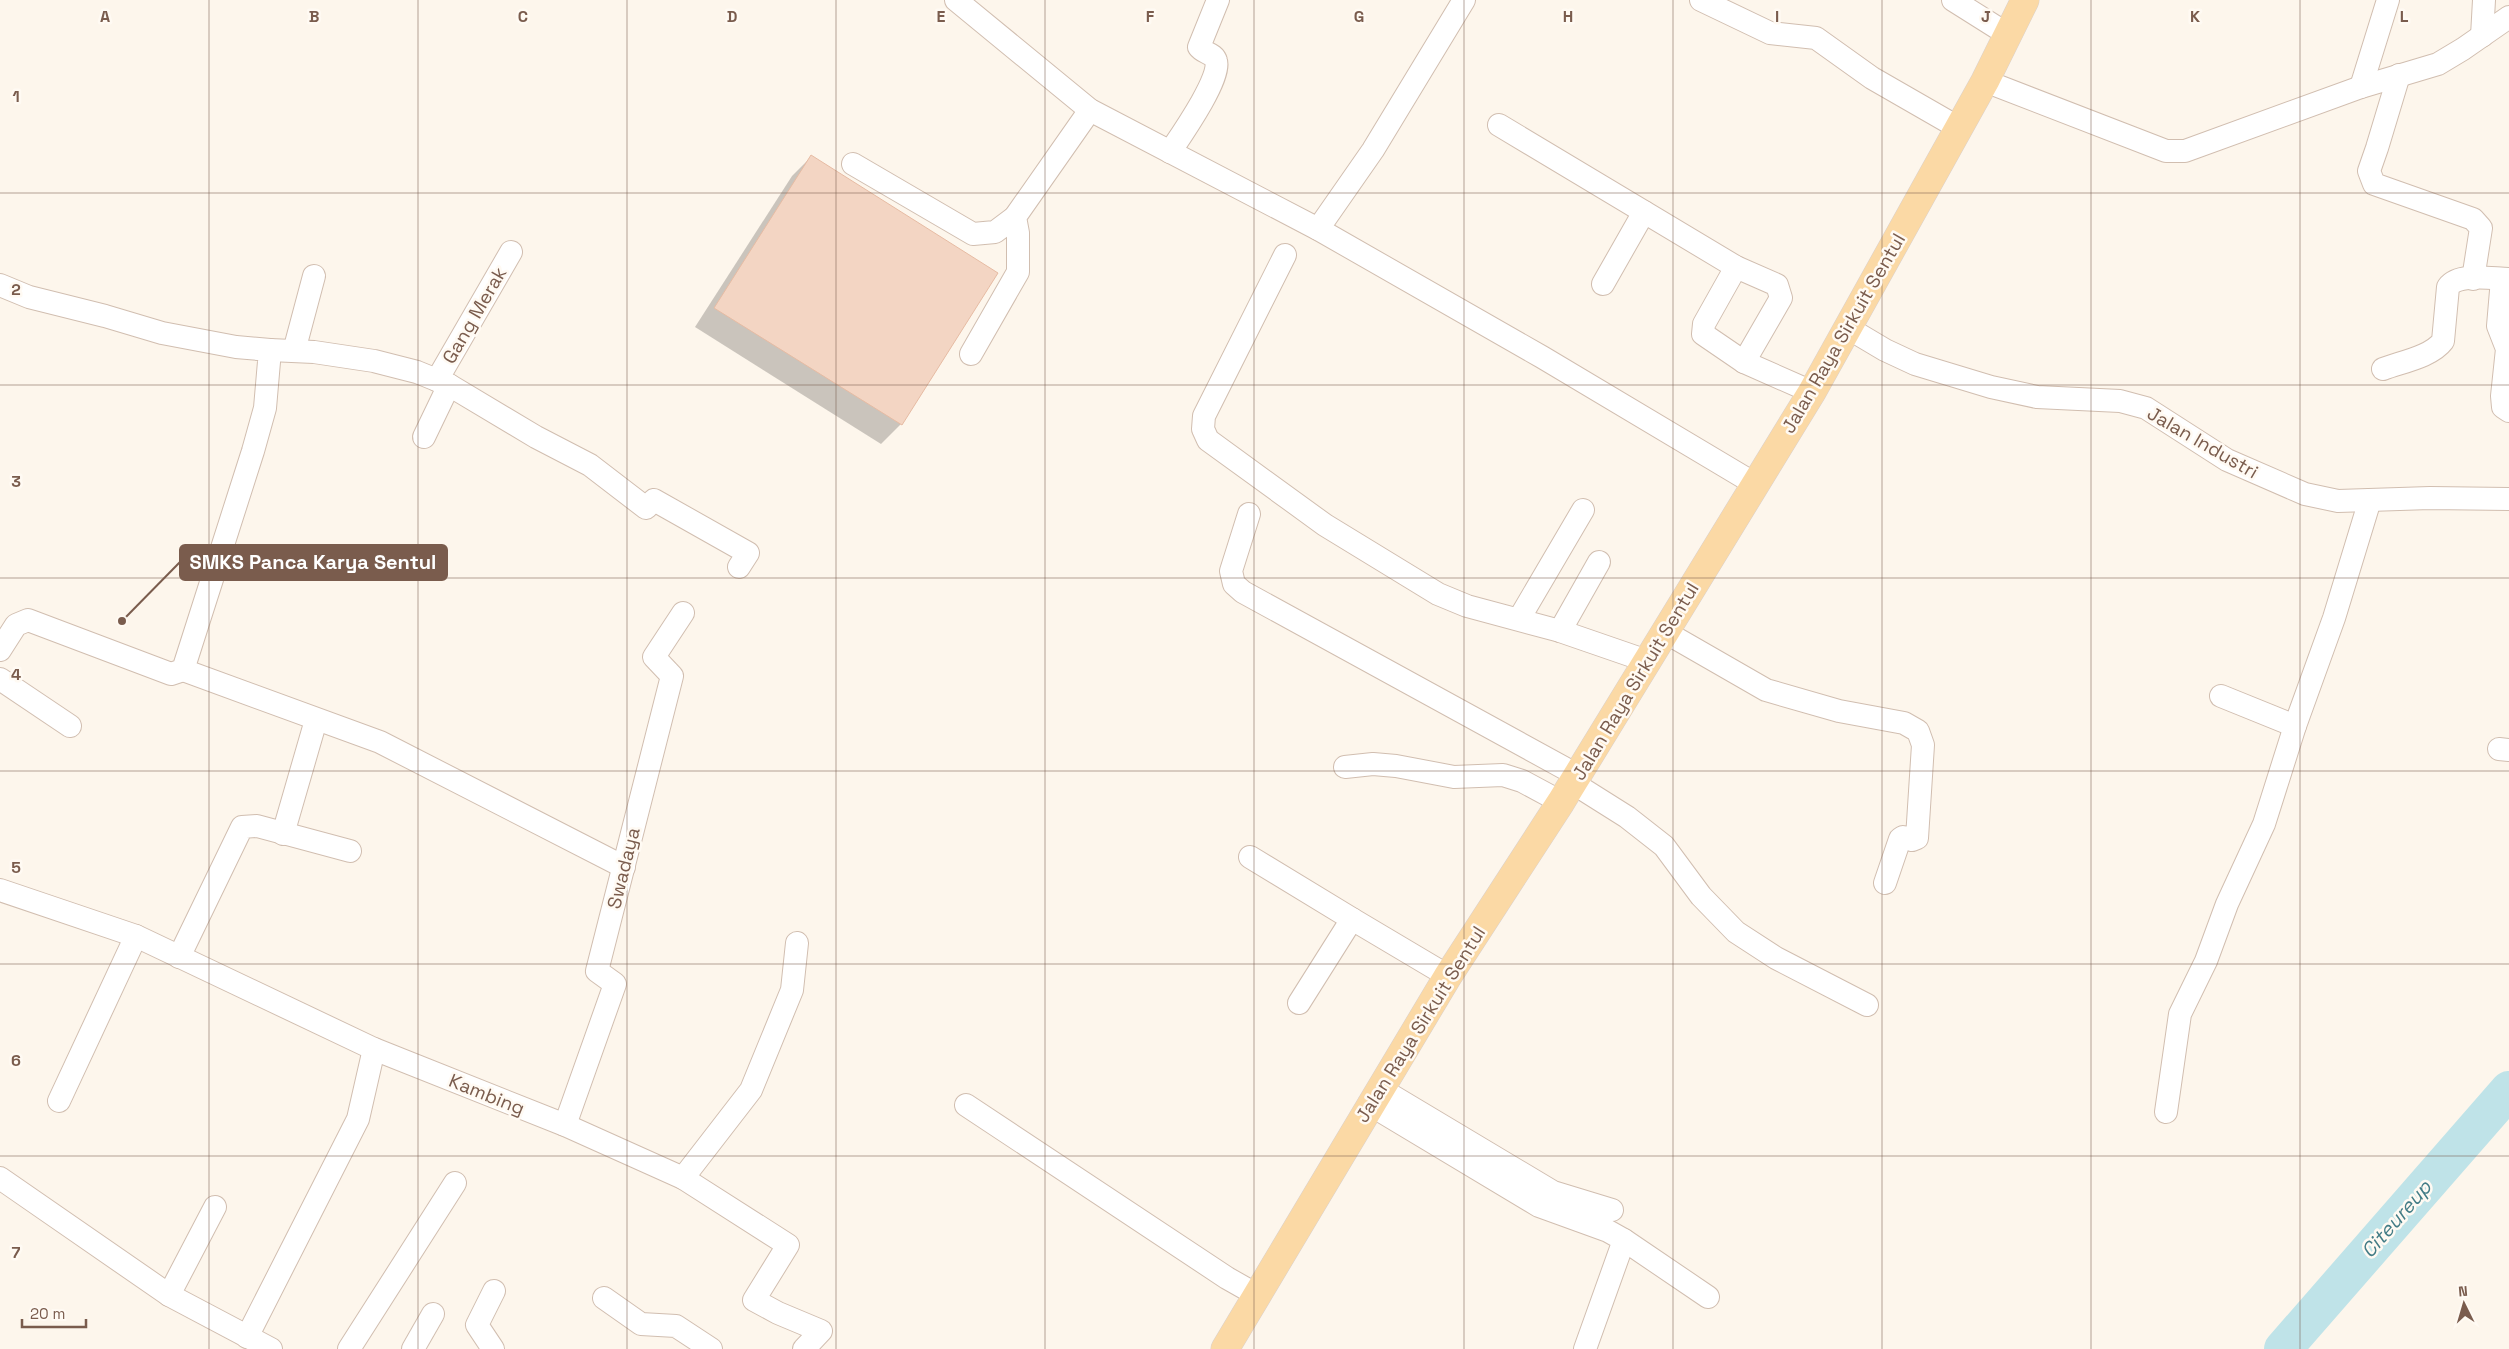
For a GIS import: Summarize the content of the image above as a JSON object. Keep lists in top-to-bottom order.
{
  "streets": {
    "main road": ["Jalan Raya Sirkuit Sentul"],
    "street": [
      "Gang Merak",
      "Jalan Industri",
      "Swadaya",
      "Kambing"
    ]
  },
  "crossings": [
    ["Jalan Raya Sirkuit Sentul", "Jalan Industri"],
    ["Swadaya", "Kambing"]
  ],
  "water": ["Citeureup"],
  "places": ["SMKS Panca Karya Sentul"],
  "scale_bar": "20 m",
  "north": "top",
  "grid": {
    "columns": [
      "A",
      "B",
      "C",
      "D",
      "E",
      "F",
      "G",
      "H",
      "I",
      "J",
      "K",
      "L"
    ],
    "rows": [
      "1",
      "2",
      "3",
      "4",
      "5",
      "6",
      "7"
    ]
  }
}
